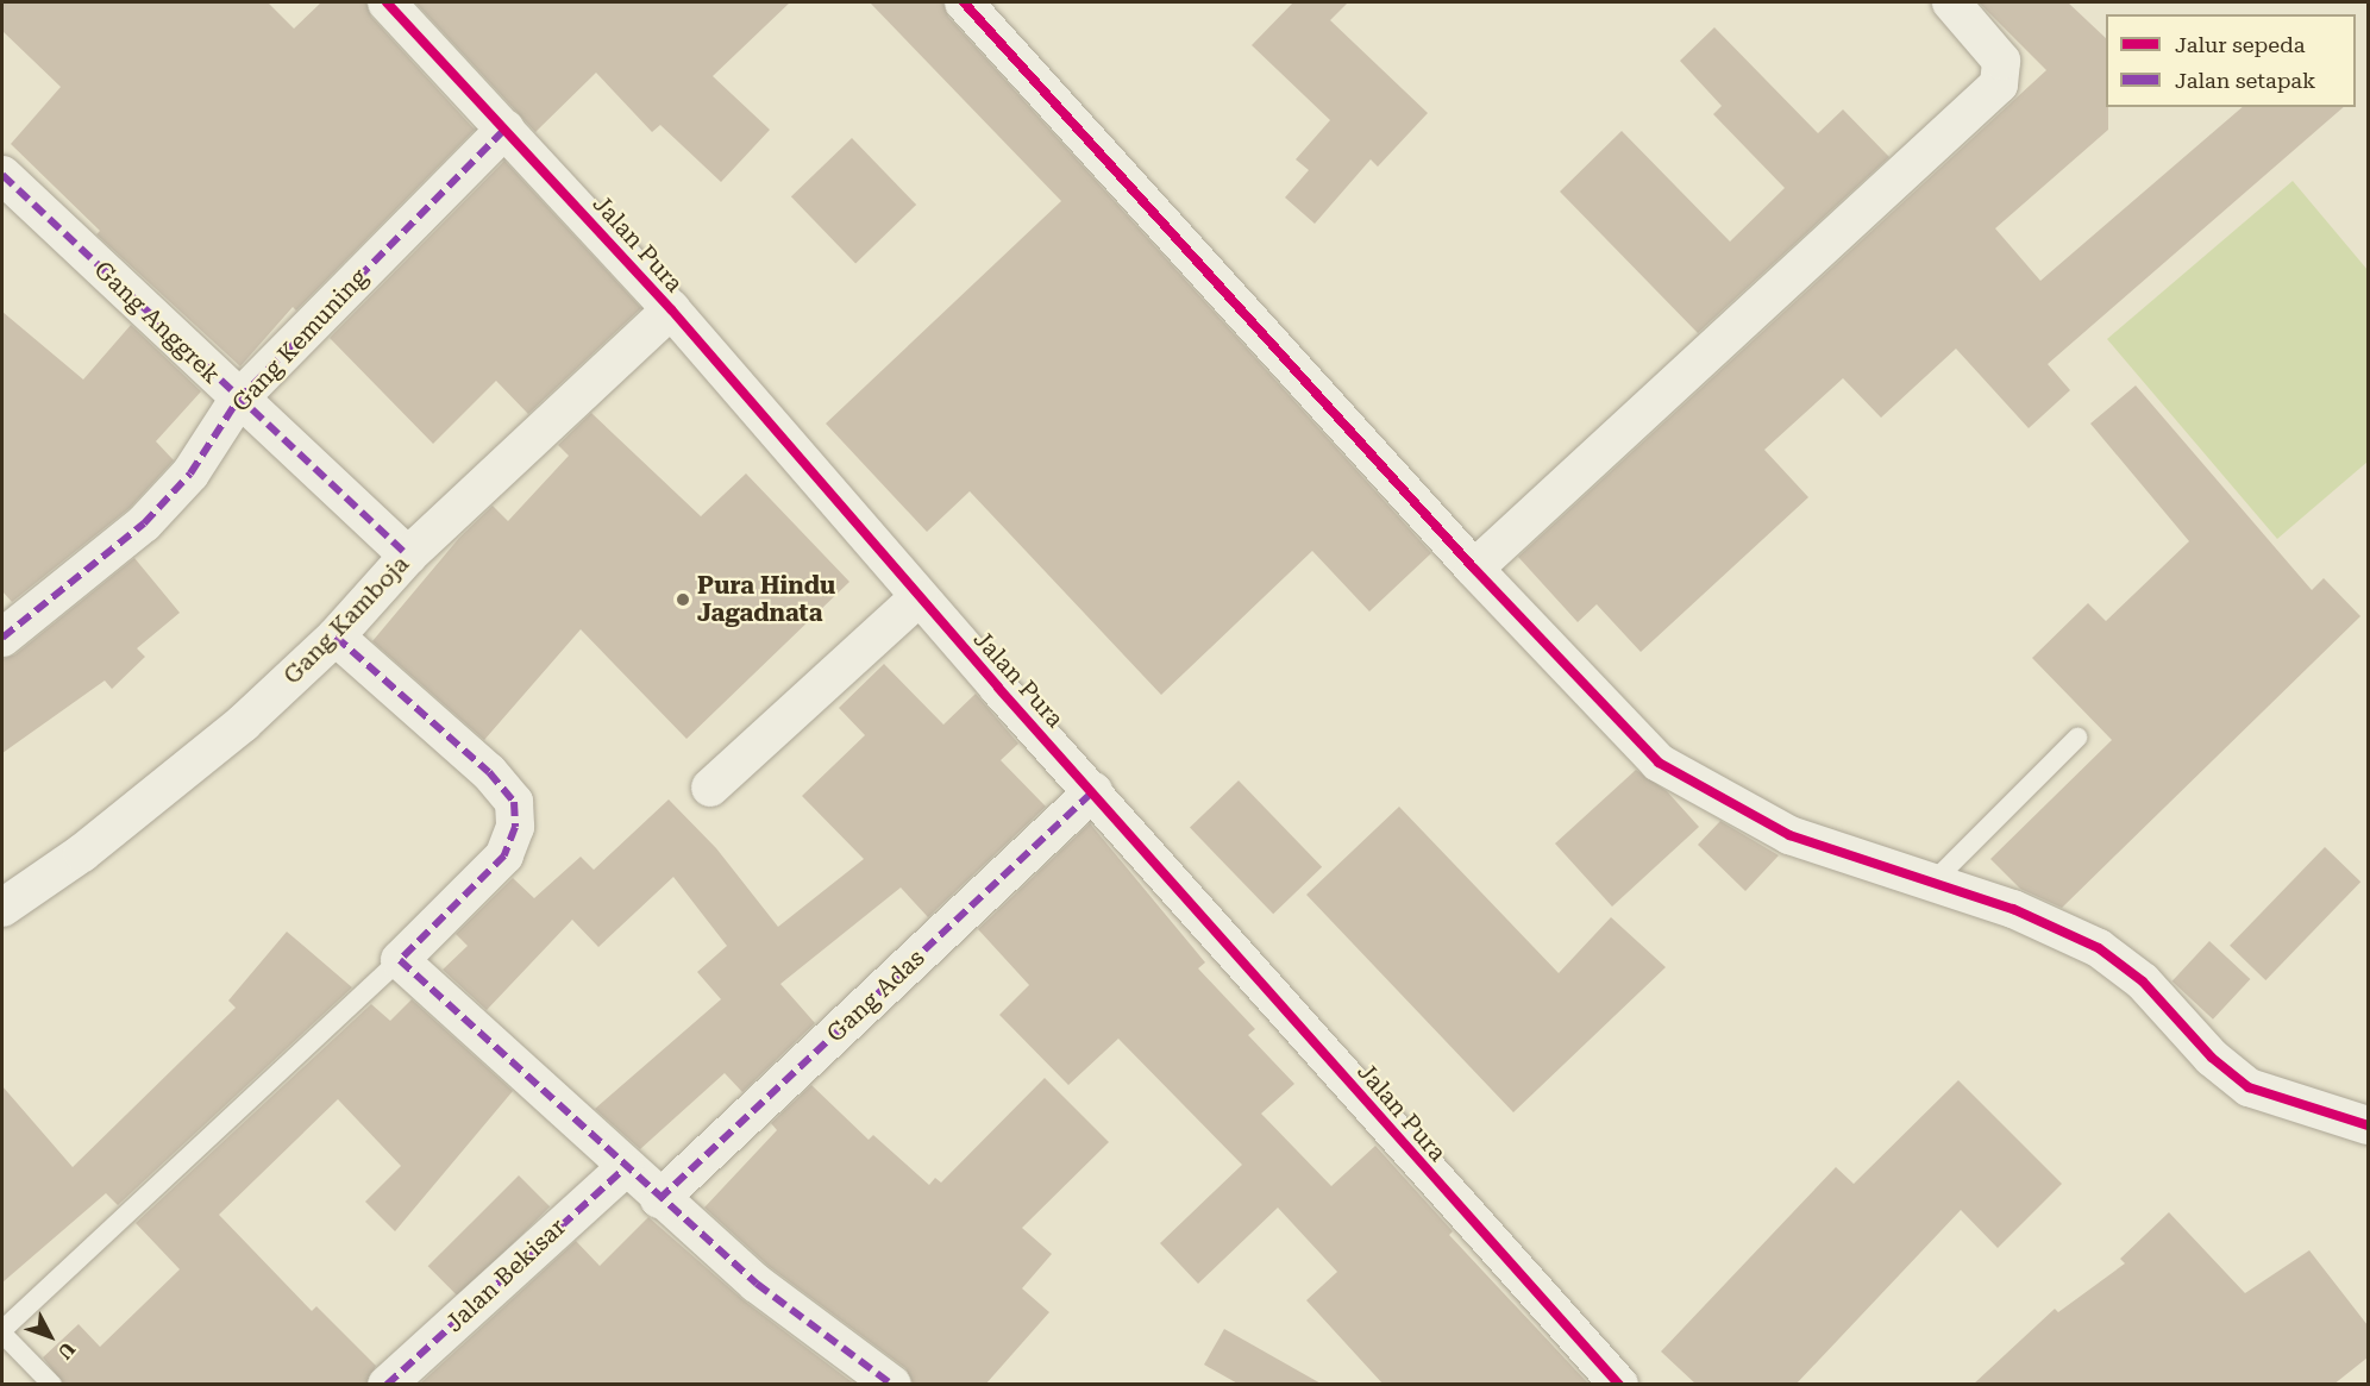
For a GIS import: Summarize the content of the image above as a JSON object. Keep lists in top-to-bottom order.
{
  "streets": {
    "street": [
      "Jalan Pura",
      "Gang Anggrek",
      "Gang Kemuning",
      "Gang Kamboja",
      "Gang Adas",
      "Jalan Bekisar"
    ]
  },
  "crossings": [
    ["Jalan Pura", "Gang Kemuning"],
    ["Jalan Pura", "Gang Kamboja"],
    ["Jalan Pura", "Gang Adas"],
    ["Gang Anggrek", "Gang Kemuning"],
    ["Gang Anggrek", "Gang Kamboja"]
  ],
  "places": ["Pura Hindu Jagadnata"],
  "legend": ["Jalur sepeda", "Jalan setapak"],
  "north": "bottom right"
}
